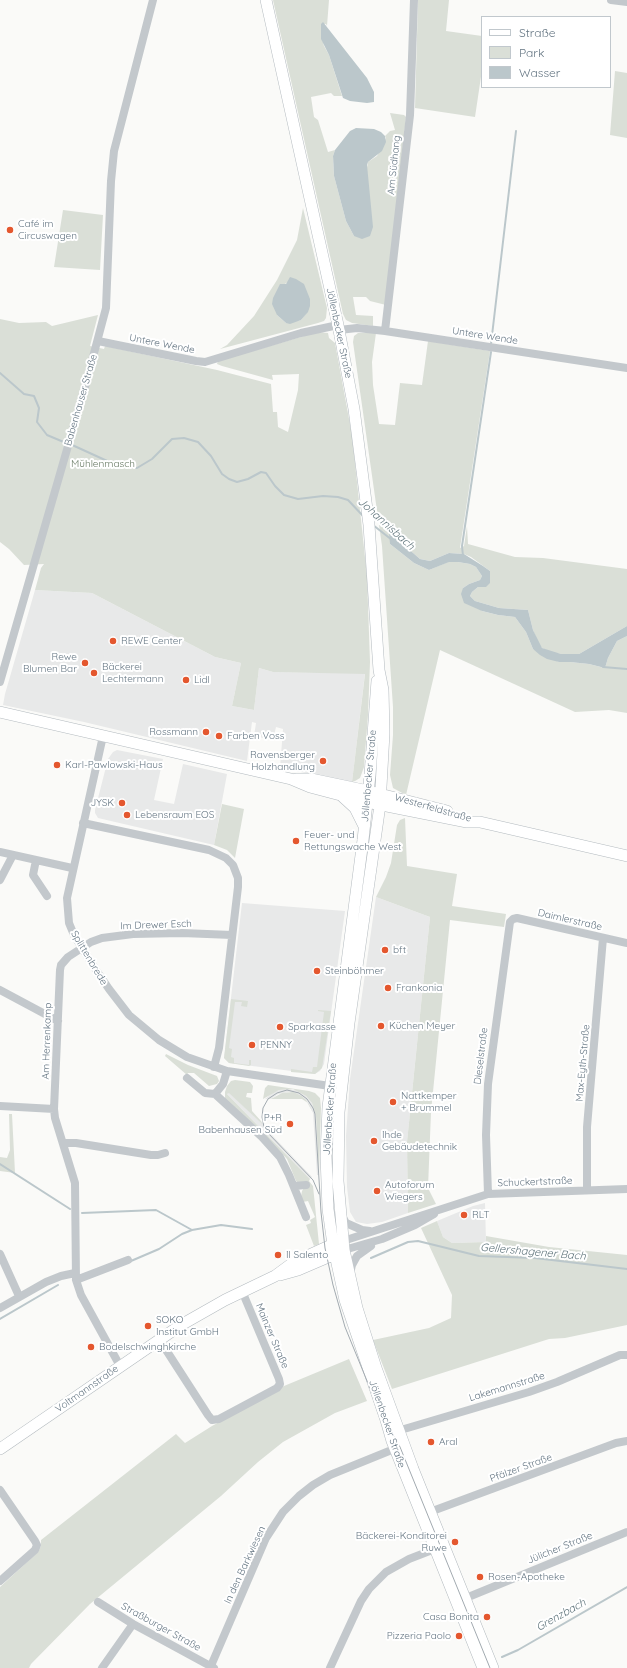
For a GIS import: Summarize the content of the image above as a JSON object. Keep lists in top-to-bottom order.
{
  "streets": {
    "main road": ["Jöllenbecker Straße", "Westerfeldstraße", "Voltmannstraße"],
    "street": [
      "Am Südhang",
      "Untere Wende",
      "Babenhauser Straße",
      "Daimlerstraße",
      "Im Drewer Esch",
      "Splittenbrede",
      "Am Herrenkamp",
      "Dieselstraße",
      "Max-Eyth-Straße",
      "Schuckertstraße",
      "Mainzer Straße",
      "Lakemannstraße",
      "Pfälzer Straße",
      "Jülicher Straße",
      "In den Barkwiesen",
      "Straßburger Straße"
    ]
  },
  "crossings": [
    ["Am Südhang", "Untere Wende"],
    ["Jöllenbecker Straße", "Untere Wende"],
    ["Jöllenbecker Straße", "Westerfeldstraße"],
    ["Jöllenbecker Straße", "Splittenbrede"],
    ["Jöllenbecker Straße", "Schuckertstraße"],
    ["Jöllenbecker Straße", "Lakemannstraße"],
    ["Jöllenbecker Straße", "Voltmannstraße"],
    ["Jöllenbecker Straße", "Pfälzer Straße"],
    ["Jöllenbecker Straße", "Jülicher Straße"],
    ["Jöllenbecker Straße", "In den Barkwiesen"],
    ["Untere Wende", "Babenhauser Straße"],
    ["Daimlerstraße", "Dieselstraße"],
    ["Daimlerstraße", "Max-Eyth-Straße"],
    ["Im Drewer Esch", "Splittenbrede"],
    ["Im Drewer Esch", "Am Herrenkamp"],
    ["Splittenbrede", "Am Herrenkamp"],
    ["Am Herrenkamp", "Voltmannstraße"],
    ["Dieselstraße", "Schuckertstraße"],
    ["Max-Eyth-Straße", "Schuckertstraße"],
    ["Schuckertstraße", "Voltmannstraße"],
    ["Mainzer Straße", "Voltmannstraße"],
    ["In den Barkwiesen", "Straßburger Straße"]
  ],
  "water": ["Johannisbach", "Gellershagener Bach", "Grenzbach"],
  "parks": ["Mühlenmasch"],
  "places": [
    "Café im Circuswagen",
    "REWE Center",
    "Rewe Blumen Bar",
    "Bäckerei Lechtermann",
    "Lidl",
    "Rossmann",
    "Farben Voss",
    "Ravensberger Holzhandlung",
    "Karl-Pawlowski-Haus",
    "JYSK",
    "Lebensraum EOS",
    "Feuer- und Rettungswache West",
    "bft",
    "Steinböhmer",
    "Frankonia",
    "Küchen Meyer",
    "Sparkasse",
    "PENNY",
    "Nattkemper + Brummel",
    "P+R Babenhausen Süd",
    "Ihde Gebäudetechnik",
    "Autoforum Wiegers",
    "RLT",
    "Il Salento",
    "SOKO Institut GmbH",
    "Bodelschwinghkirche",
    "Aral",
    "Bäckerei-Konditorei Ruwe",
    "Rosen-Apotheke",
    "Casa Bonita",
    "Pizzeria Paolo"
  ],
  "legend": ["Straße", "Park", "Wasser"]
}
